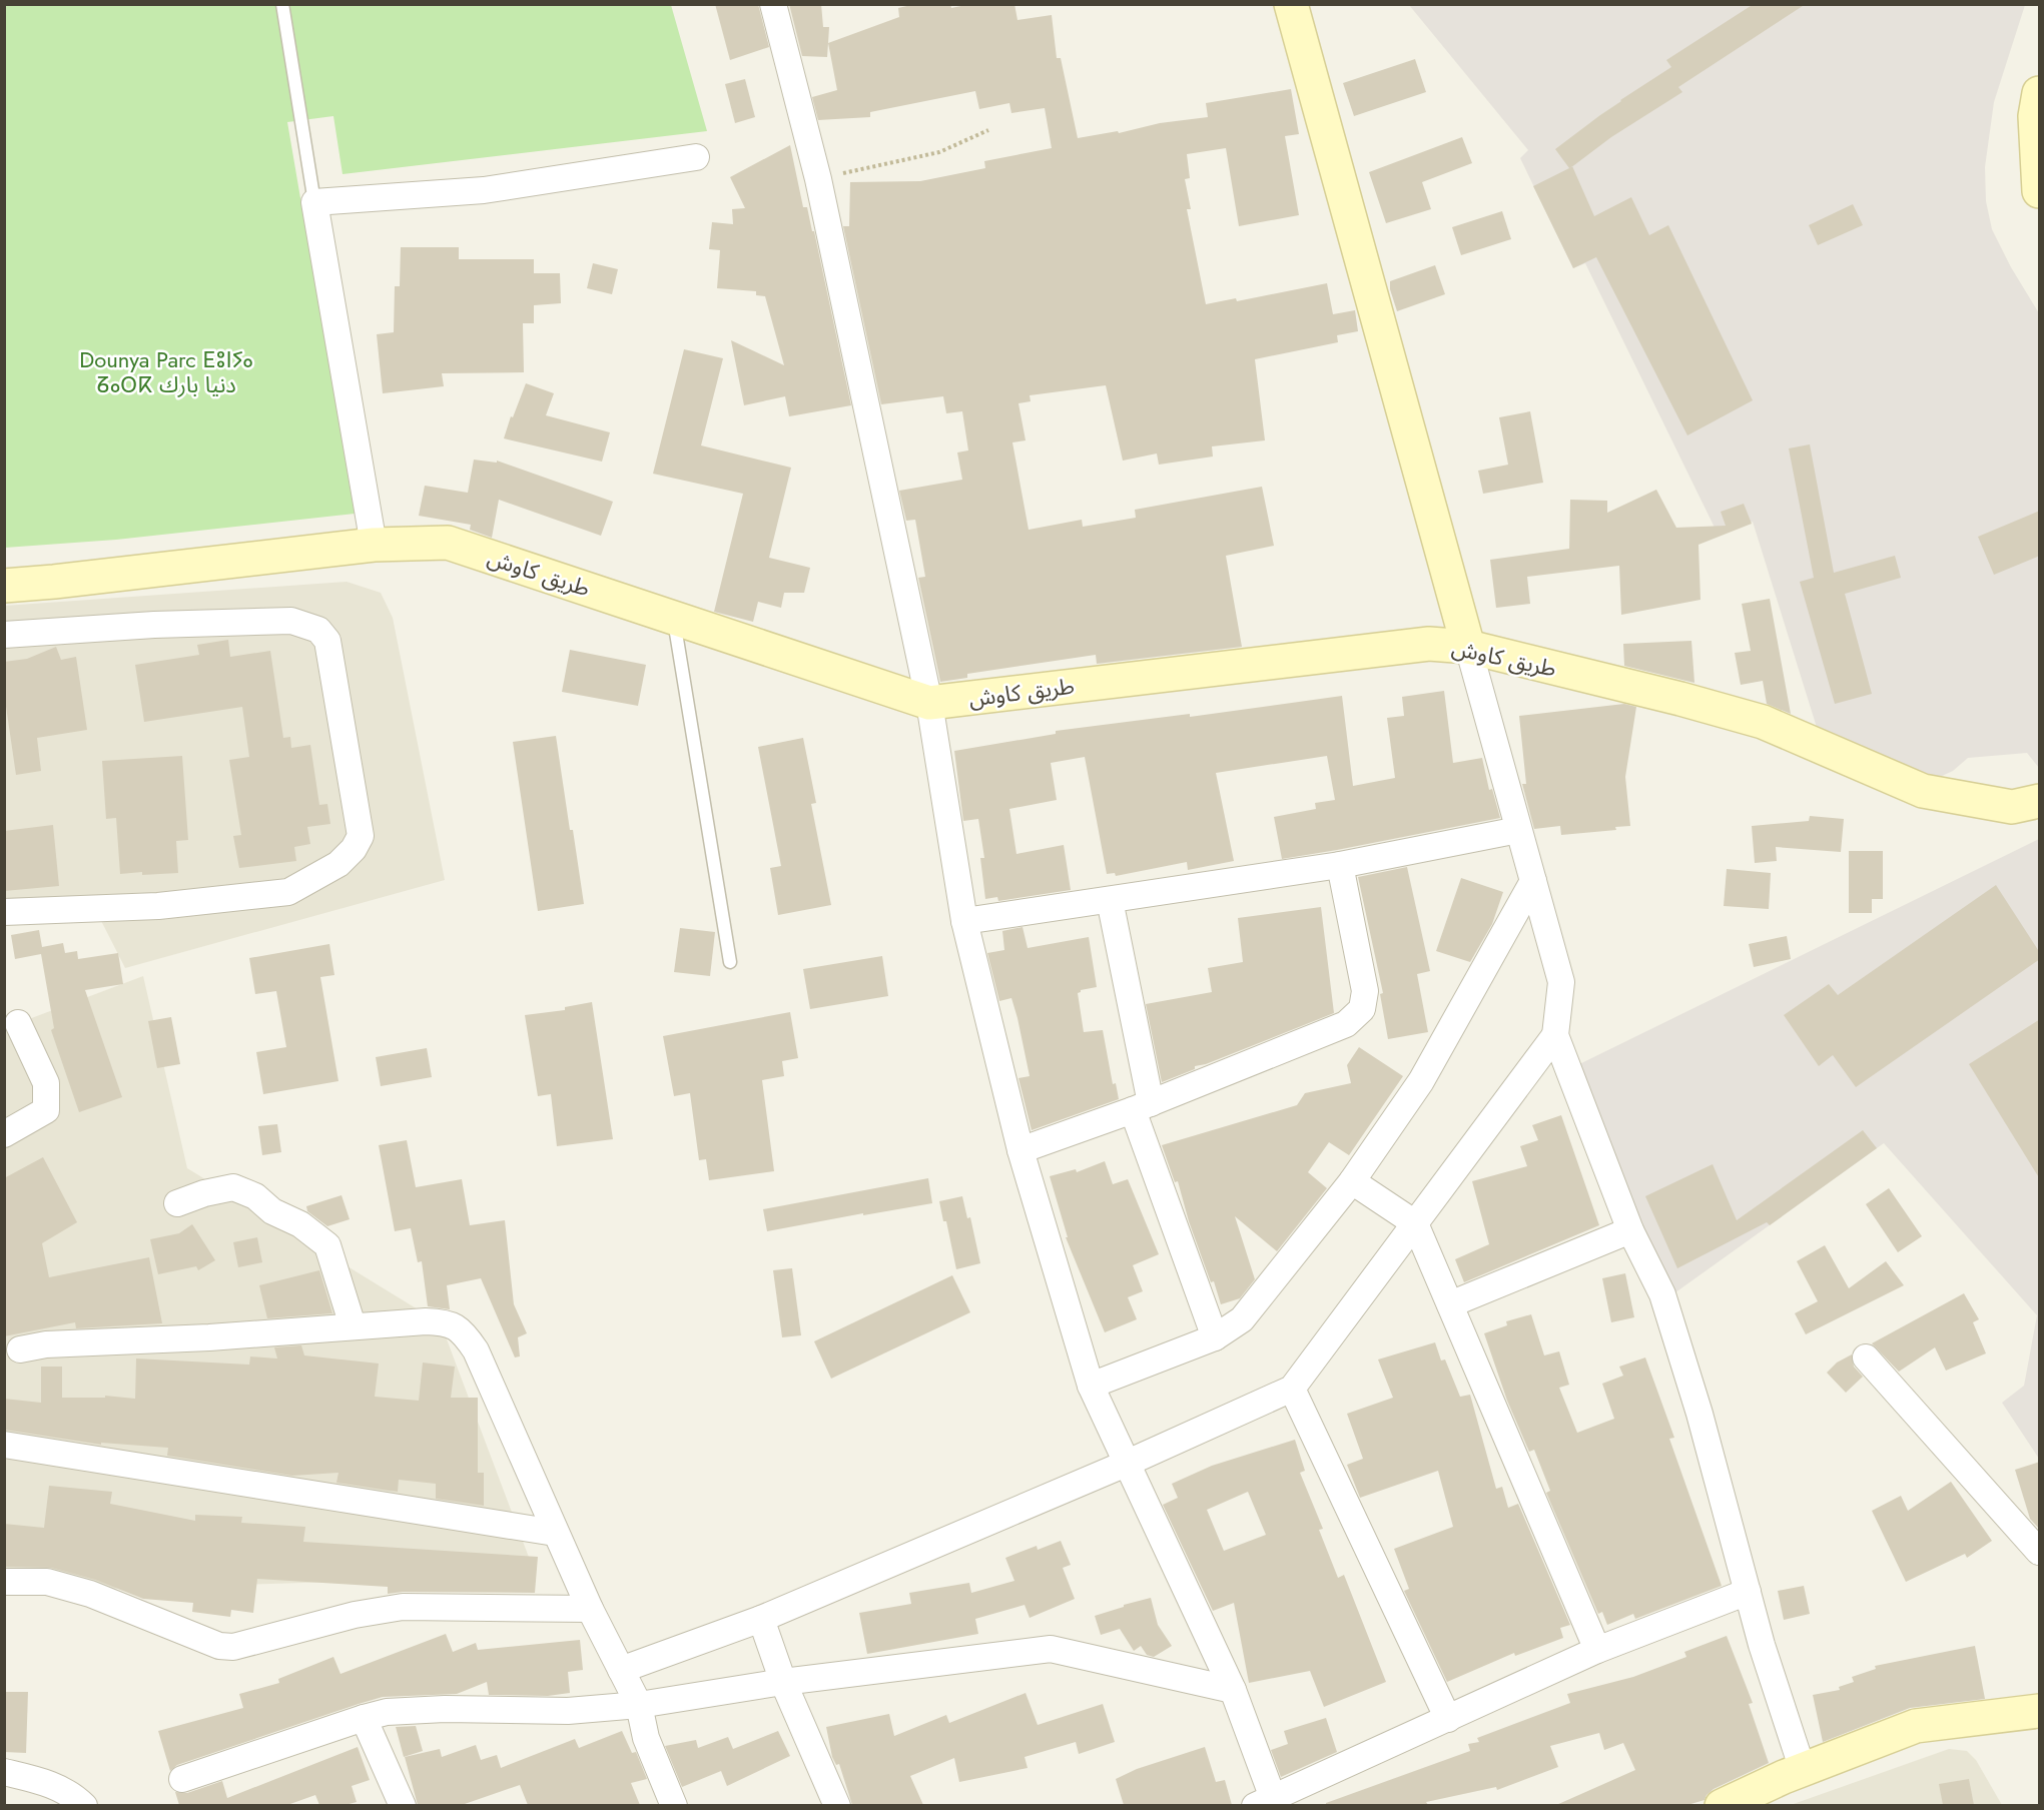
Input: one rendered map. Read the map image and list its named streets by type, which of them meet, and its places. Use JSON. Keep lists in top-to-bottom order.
{
  "streets": {
    "street": ["طريق كاوش"]
  },
  "parks": ["Dounya Parc ⴹⵓⵏⵢⴰ ⵒⴰⵔⴽ دنيا بارك"]
}
